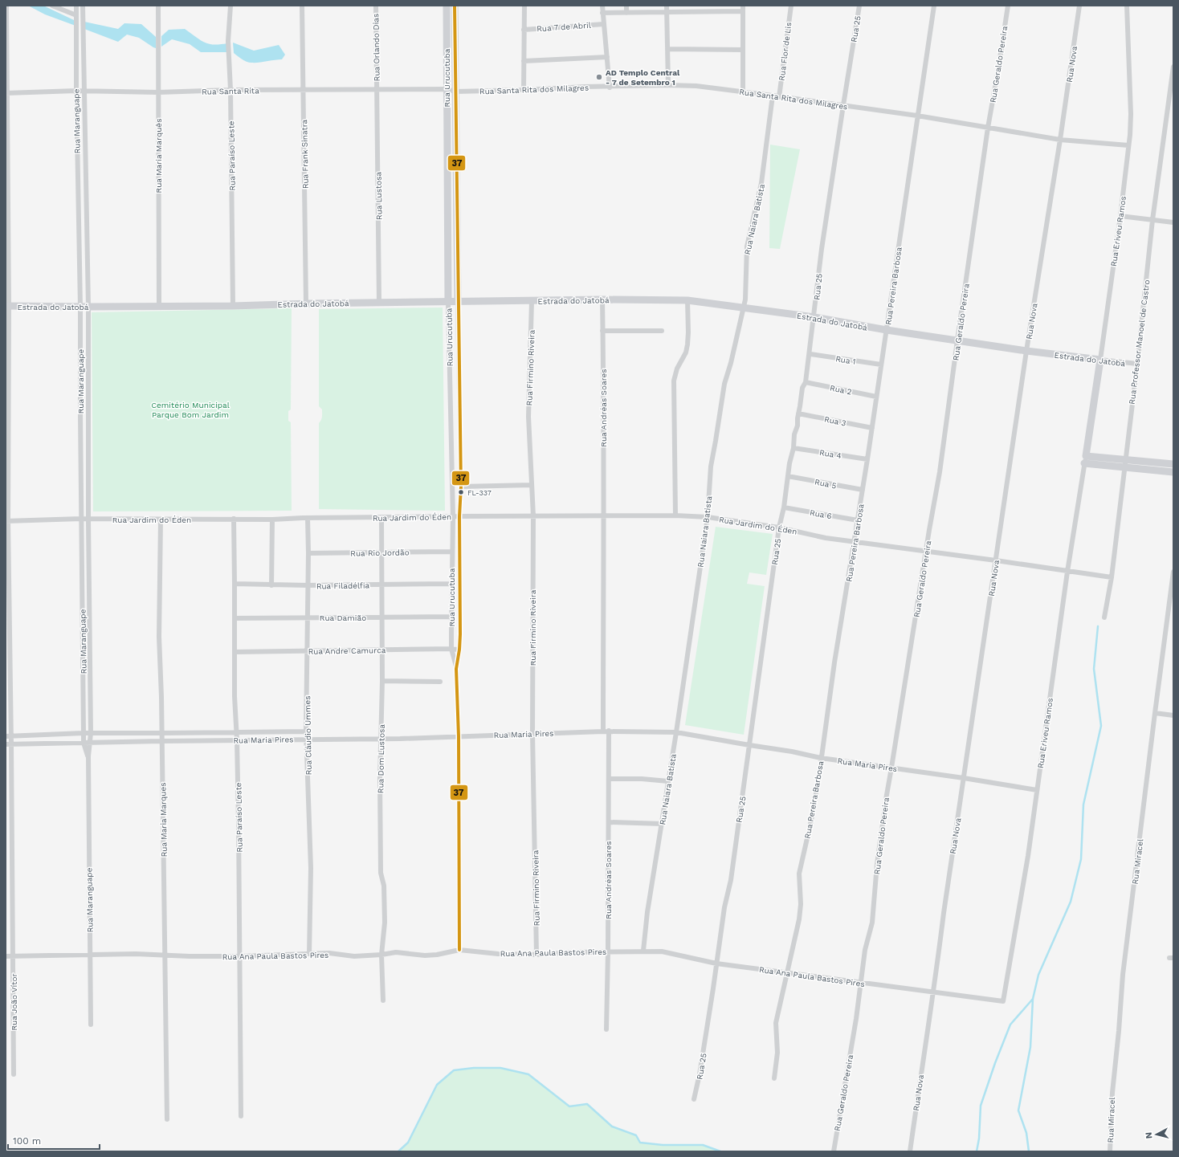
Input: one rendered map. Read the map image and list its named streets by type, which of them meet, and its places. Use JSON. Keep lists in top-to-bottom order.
{
  "streets": {
    "street": [
      "Rua 7 de Abril",
      "Rua 25",
      "Rua Orlando Dias",
      "Rua Flor de Lis",
      "Rua Geraldo Pereira",
      "Rua Nova",
      "Rua Urucutuba",
      "Rua Santa Rita dos Milagres",
      "Rua Santa Rita",
      "Rua Maranguape",
      "Rua Frank Sinatra",
      "Rua Maria Marquês",
      "Rua Paraíso Leste",
      "Rua Lustosa",
      "Rua Naiara Batista",
      "Rua Eriveu Ramos",
      "Rua Pereira Barbosa",
      "Estrada do Jatobá",
      "Rua Professor Manoel de Castro",
      "Rua 1",
      "Rua Firmino Riveira",
      "Rua 2",
      "Rua Andréas Soares",
      "Rua 3",
      "Rua 4",
      "Rua 5",
      "Rua 6",
      "Rua Jardim do Éden",
      "Rua Rio Jordão",
      "Rua Filadélfia",
      "Rua Damião",
      "Rua Andre Camurca",
      "Rua Maria Pires",
      "Rua Cláudio Ummes",
      "Rua Dom Lustosa",
      "Rua Maria Marques",
      "Rua Miracel",
      "Rua Ana Paula Bastos Pires",
      "Rua João Vítor"
    ]
  },
  "crossings": [
    ["Rua 25", "Rua Santa Rita dos Milagres"],
    ["Rua 25", "Estrada do Jatobá"],
    ["Rua 25", "Rua 1"],
    ["Rua 25", "Rua 2"],
    ["Rua 25", "Rua 3"],
    ["Rua 25", "Rua 4"],
    ["Rua 25", "Rua 5"],
    ["Rua 25", "Rua 6"],
    ["Rua 25", "Rua Jardim do Éden"],
    ["Rua 25", "Rua Maria Pires"],
    ["Rua 25", "Rua Ana Paula Bastos Pires"],
    ["Rua Orlando Dias", "Rua Santa Rita"],
    ["Rua Orlando Dias", "Rua Lustosa"],
    ["Rua Flor de Lis", "Rua Santa Rita dos Milagres"],
    ["Rua Geraldo Pereira", "Rua Santa Rita dos Milagres"],
    ["Rua Geraldo Pereira", "Estrada do Jatobá"],
    ["Rua Geraldo Pereira", "Rua Jardim do Éden"],
    ["Rua Geraldo Pereira", "Rua Maria Pires"],
    ["Rua Geraldo Pereira", "Rua Ana Paula Bastos Pires"],
    ["Rua Nova", "Rua Santa Rita dos Milagres"],
    ["Rua Nova", "Estrada do Jatobá"],
    ["Rua Nova", "Rua Jardim do Éden"],
    ["Rua Nova", "Rua Maria Pires"],
    ["Rua Nova", "Rua Ana Paula Bastos Pires"],
    ["Rua Urucutuba", "Rua Santa Rita dos Milagres"],
    ["Rua Urucutuba", "Rua Santa Rita"],
    ["Rua Urucutuba", "Estrada do Jatobá"],
    ["Rua Urucutuba", "Rua Jardim do Éden"],
    ["Rua Urucutuba", "Rua Rio Jordão"],
    ["Rua Urucutuba", "Rua Filadélfia"],
    ["Rua Urucutuba", "Rua Damião"],
    ["Rua Urucutuba", "Rua Andre Camurca"],
    ["Rua Urucutuba", "Rua Maria Pires"],
    ["Rua Urucutuba", "Rua Ana Paula Bastos Pires"],
    ["Rua Santa Rita dos Milagres", "Rua Santa Rita"],
    ["Rua Santa Rita dos Milagres", "Rua Naiara Batista"],
    ["Rua Santa Rita dos Milagres", "Rua Eriveu Ramos"],
    ["Rua Santa Rita dos Milagres", "Rua Pereira Barbosa"],
    ["Rua Santa Rita", "Rua Maranguape"],
    ["Rua Santa Rita", "Rua Frank Sinatra"],
    ["Rua Santa Rita", "Rua Maria Marquês"],
    ["Rua Santa Rita", "Rua Paraíso Leste"],
    ["Rua Santa Rita", "Rua Lustosa"],
    ["Rua Santa Rita", "Rua João Vítor"],
    ["Rua Maranguape", "Estrada do Jatobá"],
    ["Rua Maranguape", "Rua Jardim do Éden"],
    ["Rua Maranguape", "Rua Maria Pires"],
    ["Rua Maranguape", "Rua Ana Paula Bastos Pires"],
    ["Rua Frank Sinatra", "Estrada do Jatobá"],
    ["Rua Maria Marquês", "Estrada do Jatobá"],
    ["Rua Paraíso Leste", "Estrada do Jatobá"],
    ["Rua Paraíso Leste", "Rua Jardim do Éden"],
    ["Rua Paraíso Leste", "Rua Filadélfia"],
    ["Rua Paraíso Leste", "Rua Damião"],
    ["Rua Paraíso Leste", "Rua Andre Camurca"],
    ["Rua Paraíso Leste", "Rua Maria Pires"],
    ["Rua Paraíso Leste", "Rua Ana Paula Bastos Pires"],
    ["Rua Lustosa", "Estrada do Jatobá"],
    ["Rua Naiara Batista", "Estrada do Jatobá"],
    ["Rua Naiara Batista", "Rua Jardim do Éden"],
    ["Rua Naiara Batista", "Rua Maria Pires"],
    ["Rua Naiara Batista", "Rua Ana Paula Bastos Pires"],
    ["Rua Eriveu Ramos", "Estrada do Jatobá"],
    ["Rua Eriveu Ramos", "Rua Jardim do Éden"],
    ["Rua Eriveu Ramos", "Rua Maria Pires"],
    ["Rua Eriveu Ramos", "Rua Ana Paula Bastos Pires"],
    ["Rua Pereira Barbosa", "Estrada do Jatobá"],
    ["Rua Pereira Barbosa", "Rua 1"],
    ["Rua Pereira Barbosa", "Rua 2"],
    ["Rua Pereira Barbosa", "Rua 3"],
    ["Rua Pereira Barbosa", "Rua 4"],
    ["Rua Pereira Barbosa", "Rua 5"],
    ["Rua Pereira Barbosa", "Rua 6"],
    ["Rua Pereira Barbosa", "Rua Jardim do Éden"],
    ["Rua Pereira Barbosa", "Rua Maria Pires"],
    ["Rua Pereira Barbosa", "Rua Ana Paula Bastos Pires"],
    ["Estrada do Jatobá", "Rua Professor Manoel de Castro"],
    ["Estrada do Jatobá", "Rua Firmino Riveira"],
    ["Estrada do Jatobá", "Rua Andréas Soares"],
    ["Estrada do Jatobá", "Rua João Vítor"],
    ["Rua Professor Manoel de Castro", "Rua Jardim do Éden"],
    ["Rua Firmino Riveira", "Rua Jardim do Éden"],
    ["Rua Firmino Riveira", "Rua Maria Pires"],
    ["Rua Firmino Riveira", "Rua Ana Paula Bastos Pires"],
    ["Rua Andréas Soares", "Rua Jardim do Éden"],
    ["Rua Andréas Soares", "Rua Maria Pires"],
    ["Rua Andréas Soares", "Rua Ana Paula Bastos Pires"],
    ["Rua Jardim do Éden", "Rua Cláudio Ummes"],
    ["Rua Jardim do Éden", "Rua Dom Lustosa"],
    ["Rua Jardim do Éden", "Rua Maria Marques"],
    ["Rua Jardim do Éden", "Rua João Vítor"],
    ["Rua Rio Jordão", "Rua Cláudio Ummes"],
    ["Rua Rio Jordão", "Rua Dom Lustosa"],
    ["Rua Filadélfia", "Rua Cláudio Ummes"],
    ["Rua Filadélfia", "Rua Dom Lustosa"],
    ["Rua Damião", "Rua Cláudio Ummes"],
    ["Rua Damião", "Rua Dom Lustosa"],
    ["Rua Andre Camurca", "Rua Cláudio Ummes"],
    ["Rua Andre Camurca", "Rua Dom Lustosa"],
    ["Rua Maria Pires", "Rua Cláudio Ummes"],
    ["Rua Maria Pires", "Rua Dom Lustosa"],
    ["Rua Maria Pires", "Rua Maria Marques"],
    ["Rua Maria Pires", "Rua João Vítor"],
    ["Rua Cláudio Ummes", "Rua Ana Paula Bastos Pires"],
    ["Rua Dom Lustosa", "Rua Ana Paula Bastos Pires"],
    ["Rua Maria Marques", "Rua Ana Paula Bastos Pires"],
    ["Rua Ana Paula Bastos Pires", "Rua João Vítor"]
  ],
  "parks": ["Cemitério Municipal Parque Bom Jardim"],
  "places": ["AD Templo Central - 7 de Setembro 1", "FL-337"],
  "lines": ["transit line 37"],
  "scale_bar": "100 m",
  "north": "left"
}
